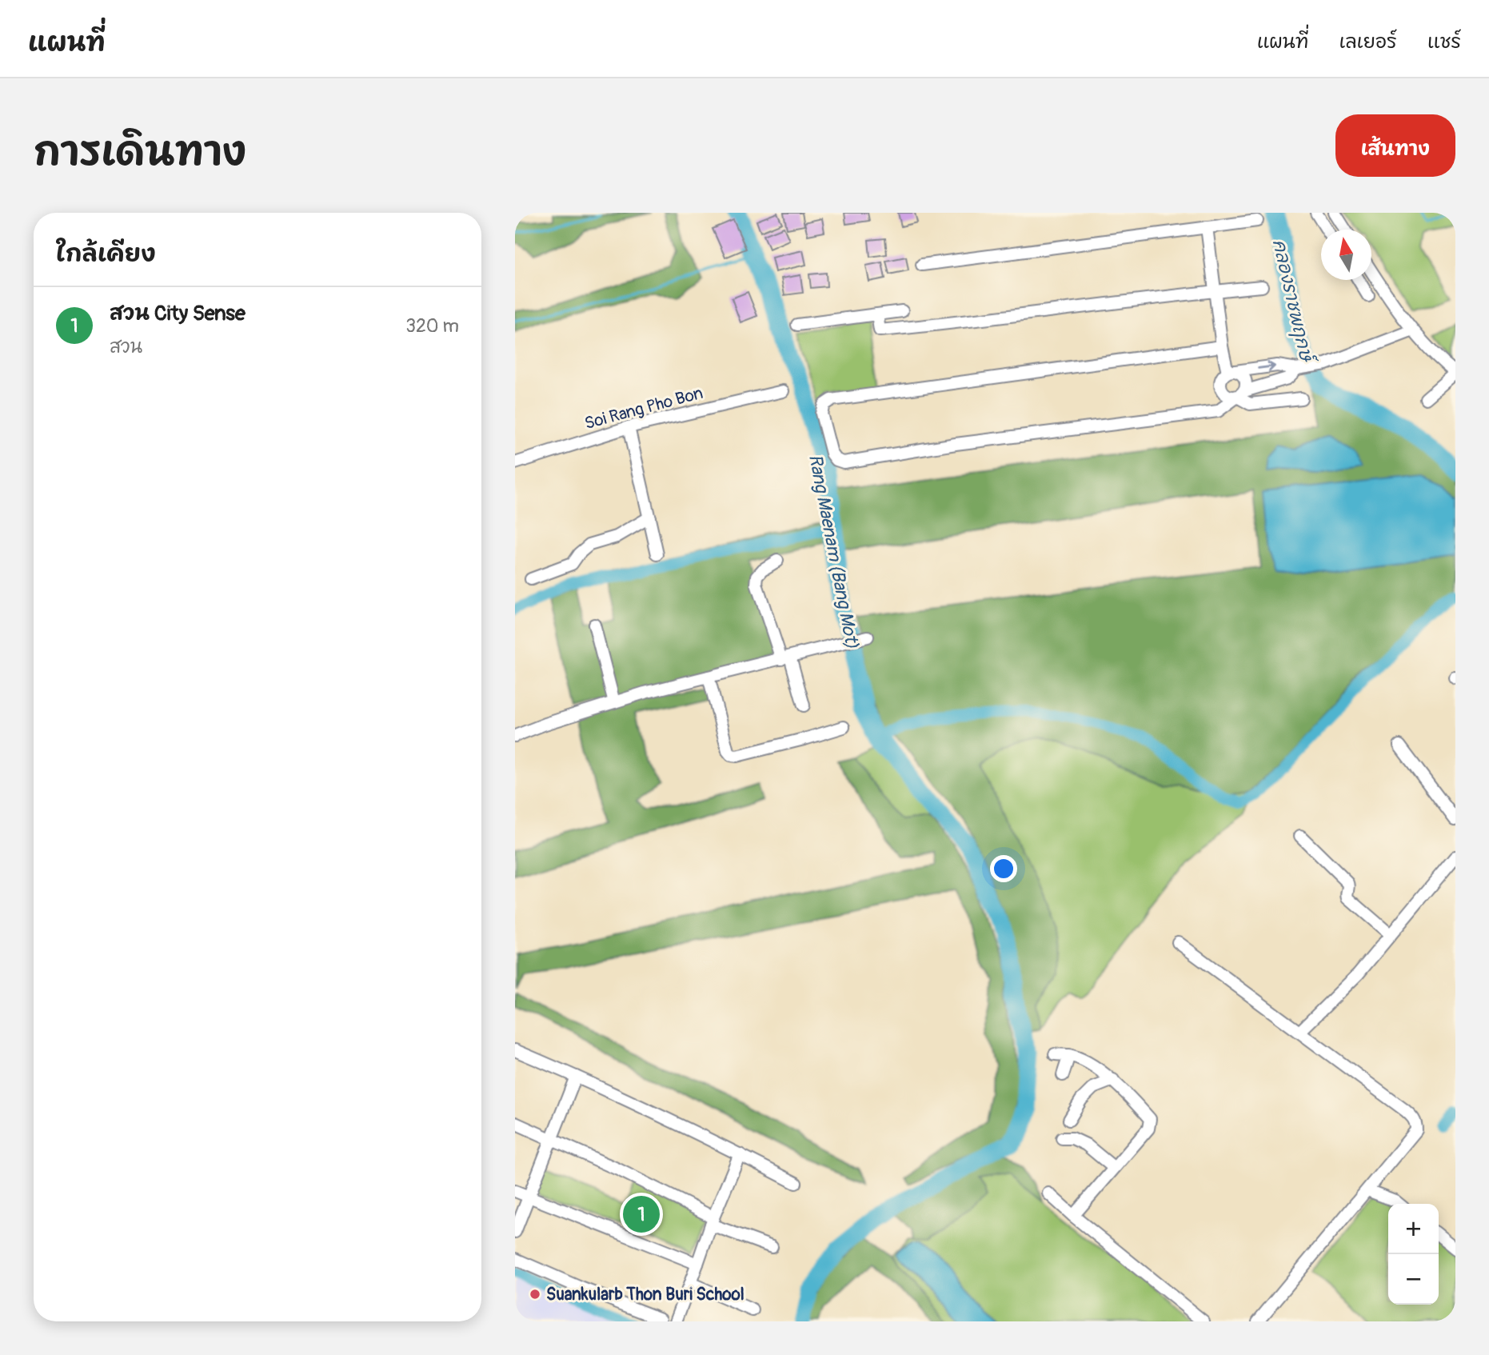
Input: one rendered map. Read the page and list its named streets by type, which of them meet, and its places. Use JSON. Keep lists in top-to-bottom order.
{
  "streets": {
    "street": ["Soi Rang Pho Bon"]
  },
  "water": ["คลองราชพฤกษ์", "Rang Maenam (Bang Mot)"],
  "places": ["Suankularb Thon Buri School"],
  "north": "top",
  "page": {
    "header": "แผนที่",
    "nav": ["แผนที่", "เลเยอร์", "แชร์"],
    "title": "การเดินทาง",
    "buttons": "เส้นทาง",
    "heading": "ใกล้เคียง",
    "list": [
      {
        "mark": "1",
        "name": "สวน City Sense",
        "note": "สวน",
        "value": "320 m"
      }
    ],
    "pins": "1",
    "map_buttons": ["+", "−"]
  }
}
